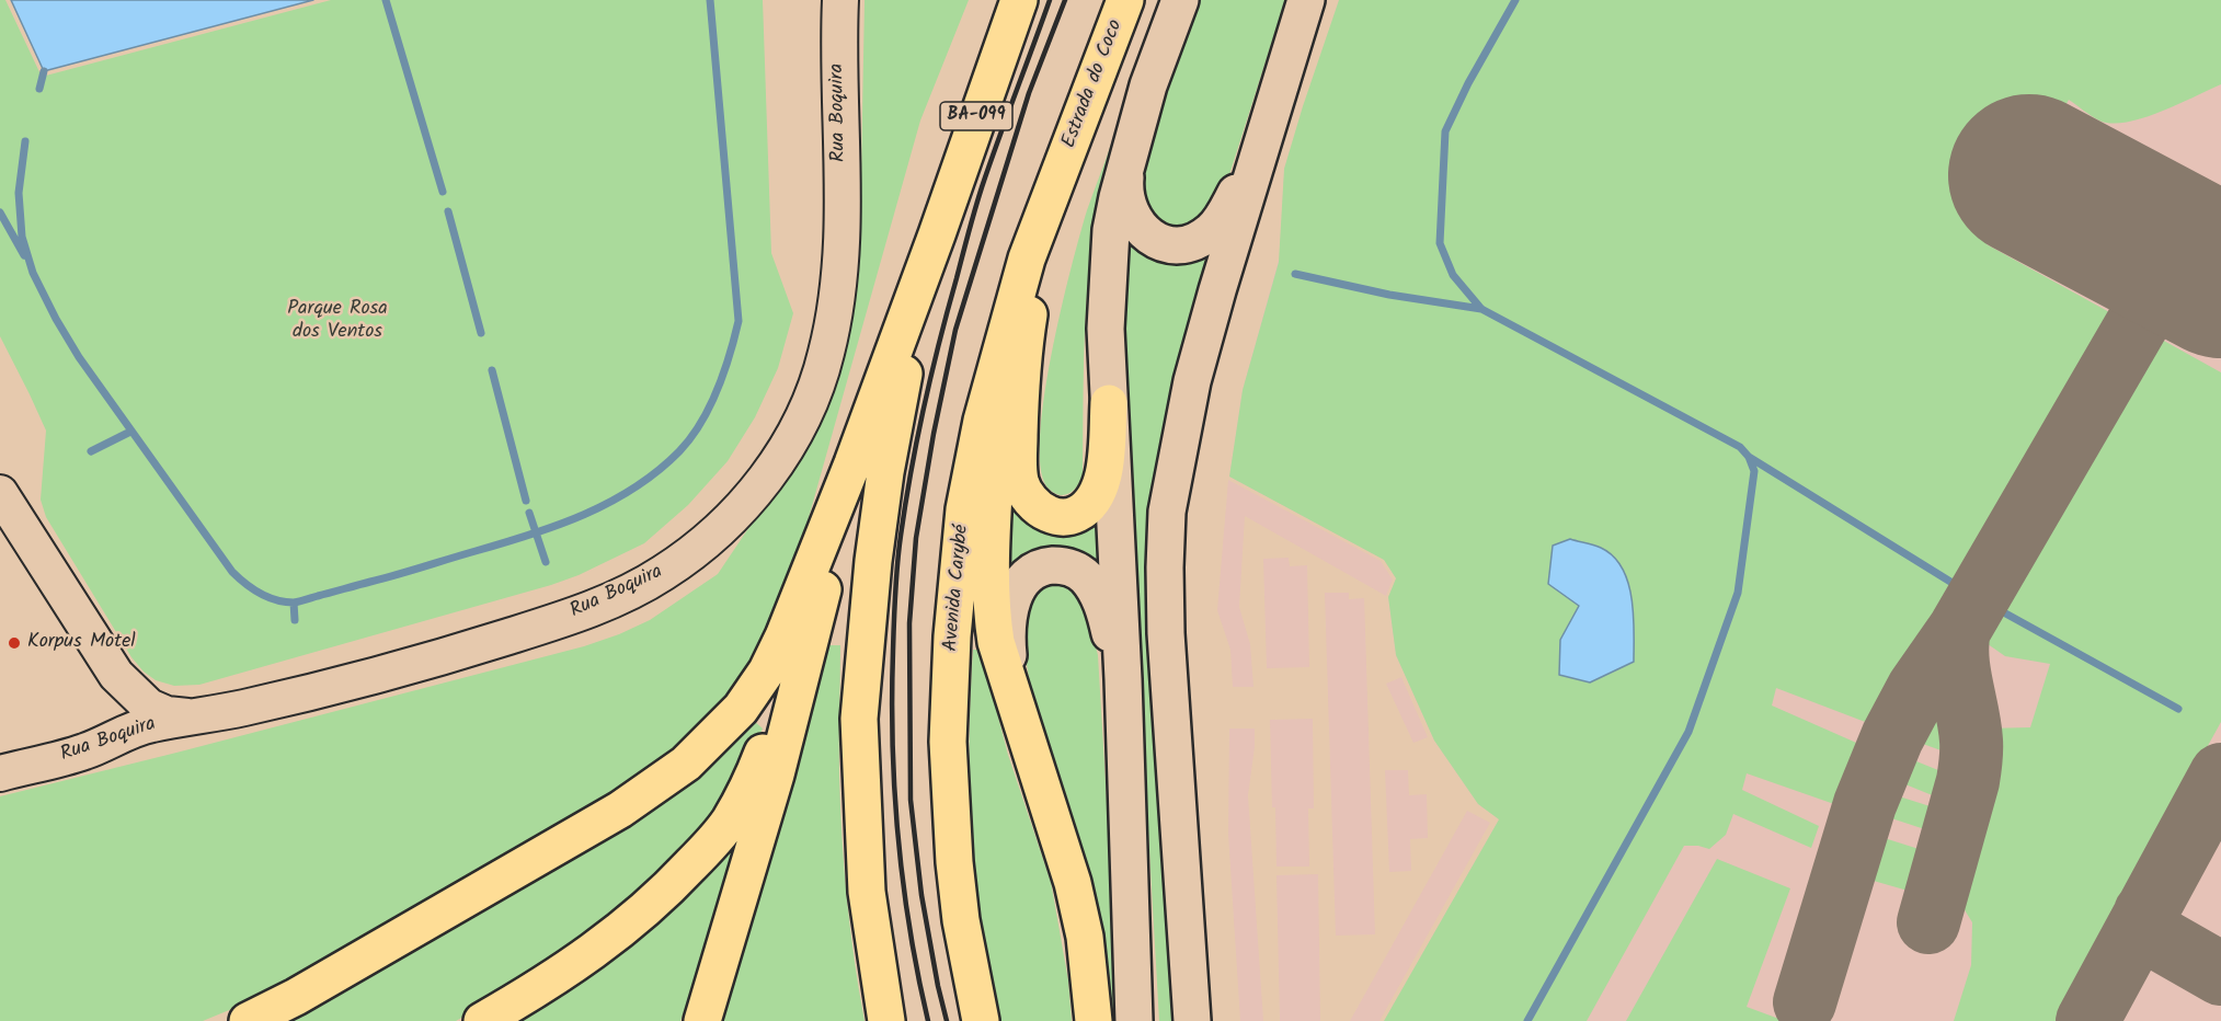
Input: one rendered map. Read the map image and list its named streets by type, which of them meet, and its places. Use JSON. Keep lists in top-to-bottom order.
{
  "streets": {
    "highway": ["Estrada do Coco", "BA-099", "Avenida Carybé"],
    "street": ["Rua Boquira"]
  },
  "crossings": [
    ["Estrada do Coco", "Avenida Carybé"]
  ],
  "parks": ["Parque Rosa dos Ventos"],
  "places": ["Korpus Motel"]
}
